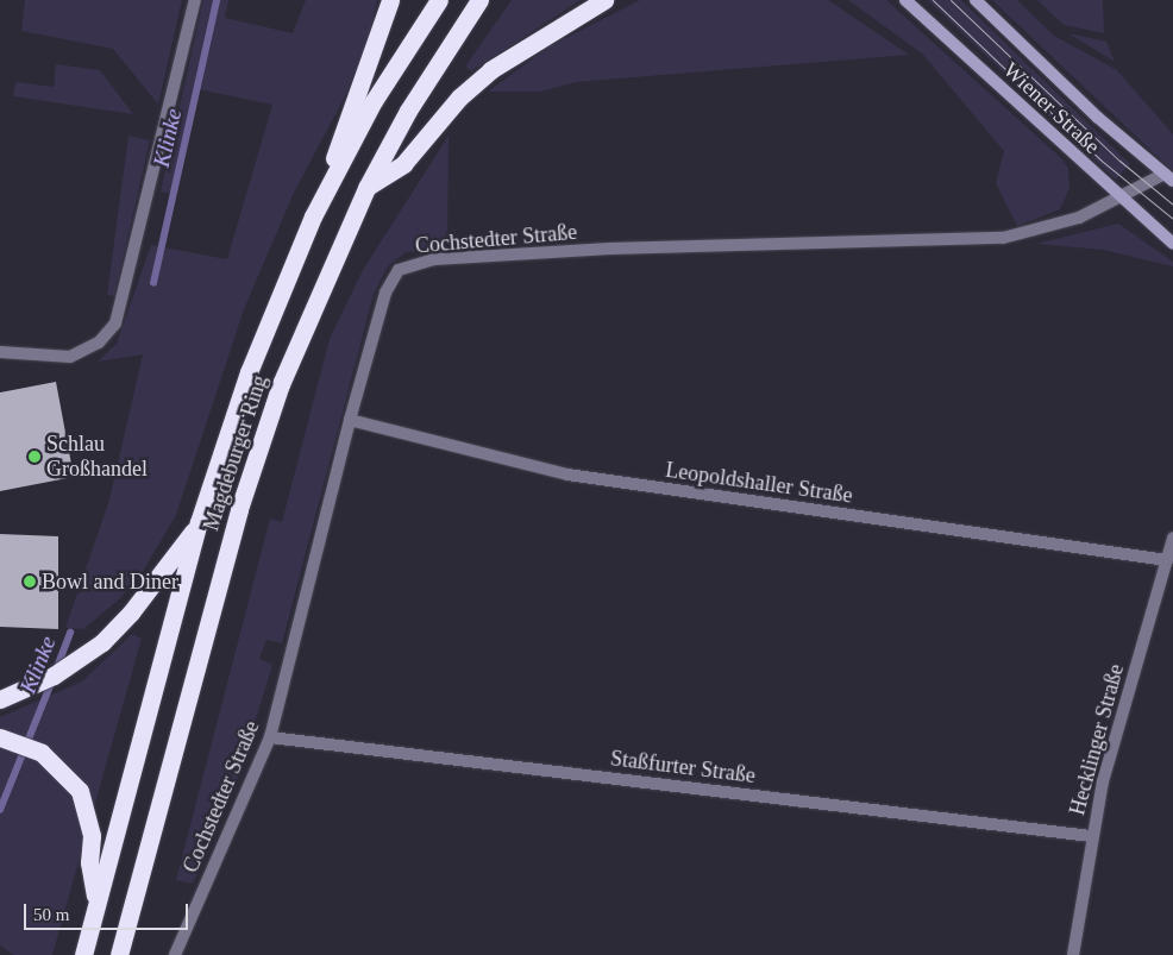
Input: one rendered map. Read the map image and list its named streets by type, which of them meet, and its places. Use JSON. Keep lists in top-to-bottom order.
{
  "streets": {
    "highway": ["Magdeburger Ring"],
    "main road": ["Wiener Straße"],
    "street": [
      "Cochstedter Straße",
      "Leopoldshaller Straße",
      "Hecklinger Straße",
      "Staßfurter Straße"
    ]
  },
  "crossings": [
    ["Wiener Straße", "Cochstedter Straße"],
    ["Cochstedter Straße", "Leopoldshaller Straße"],
    ["Cochstedter Straße", "Staßfurter Straße"],
    ["Leopoldshaller Straße", "Hecklinger Straße"],
    ["Hecklinger Straße", "Staßfurter Straße"]
  ],
  "water": ["Klinke"],
  "places": ["Schlau Großhandel", "Bowl and Diner"],
  "scale_bar": "50 m"
}
